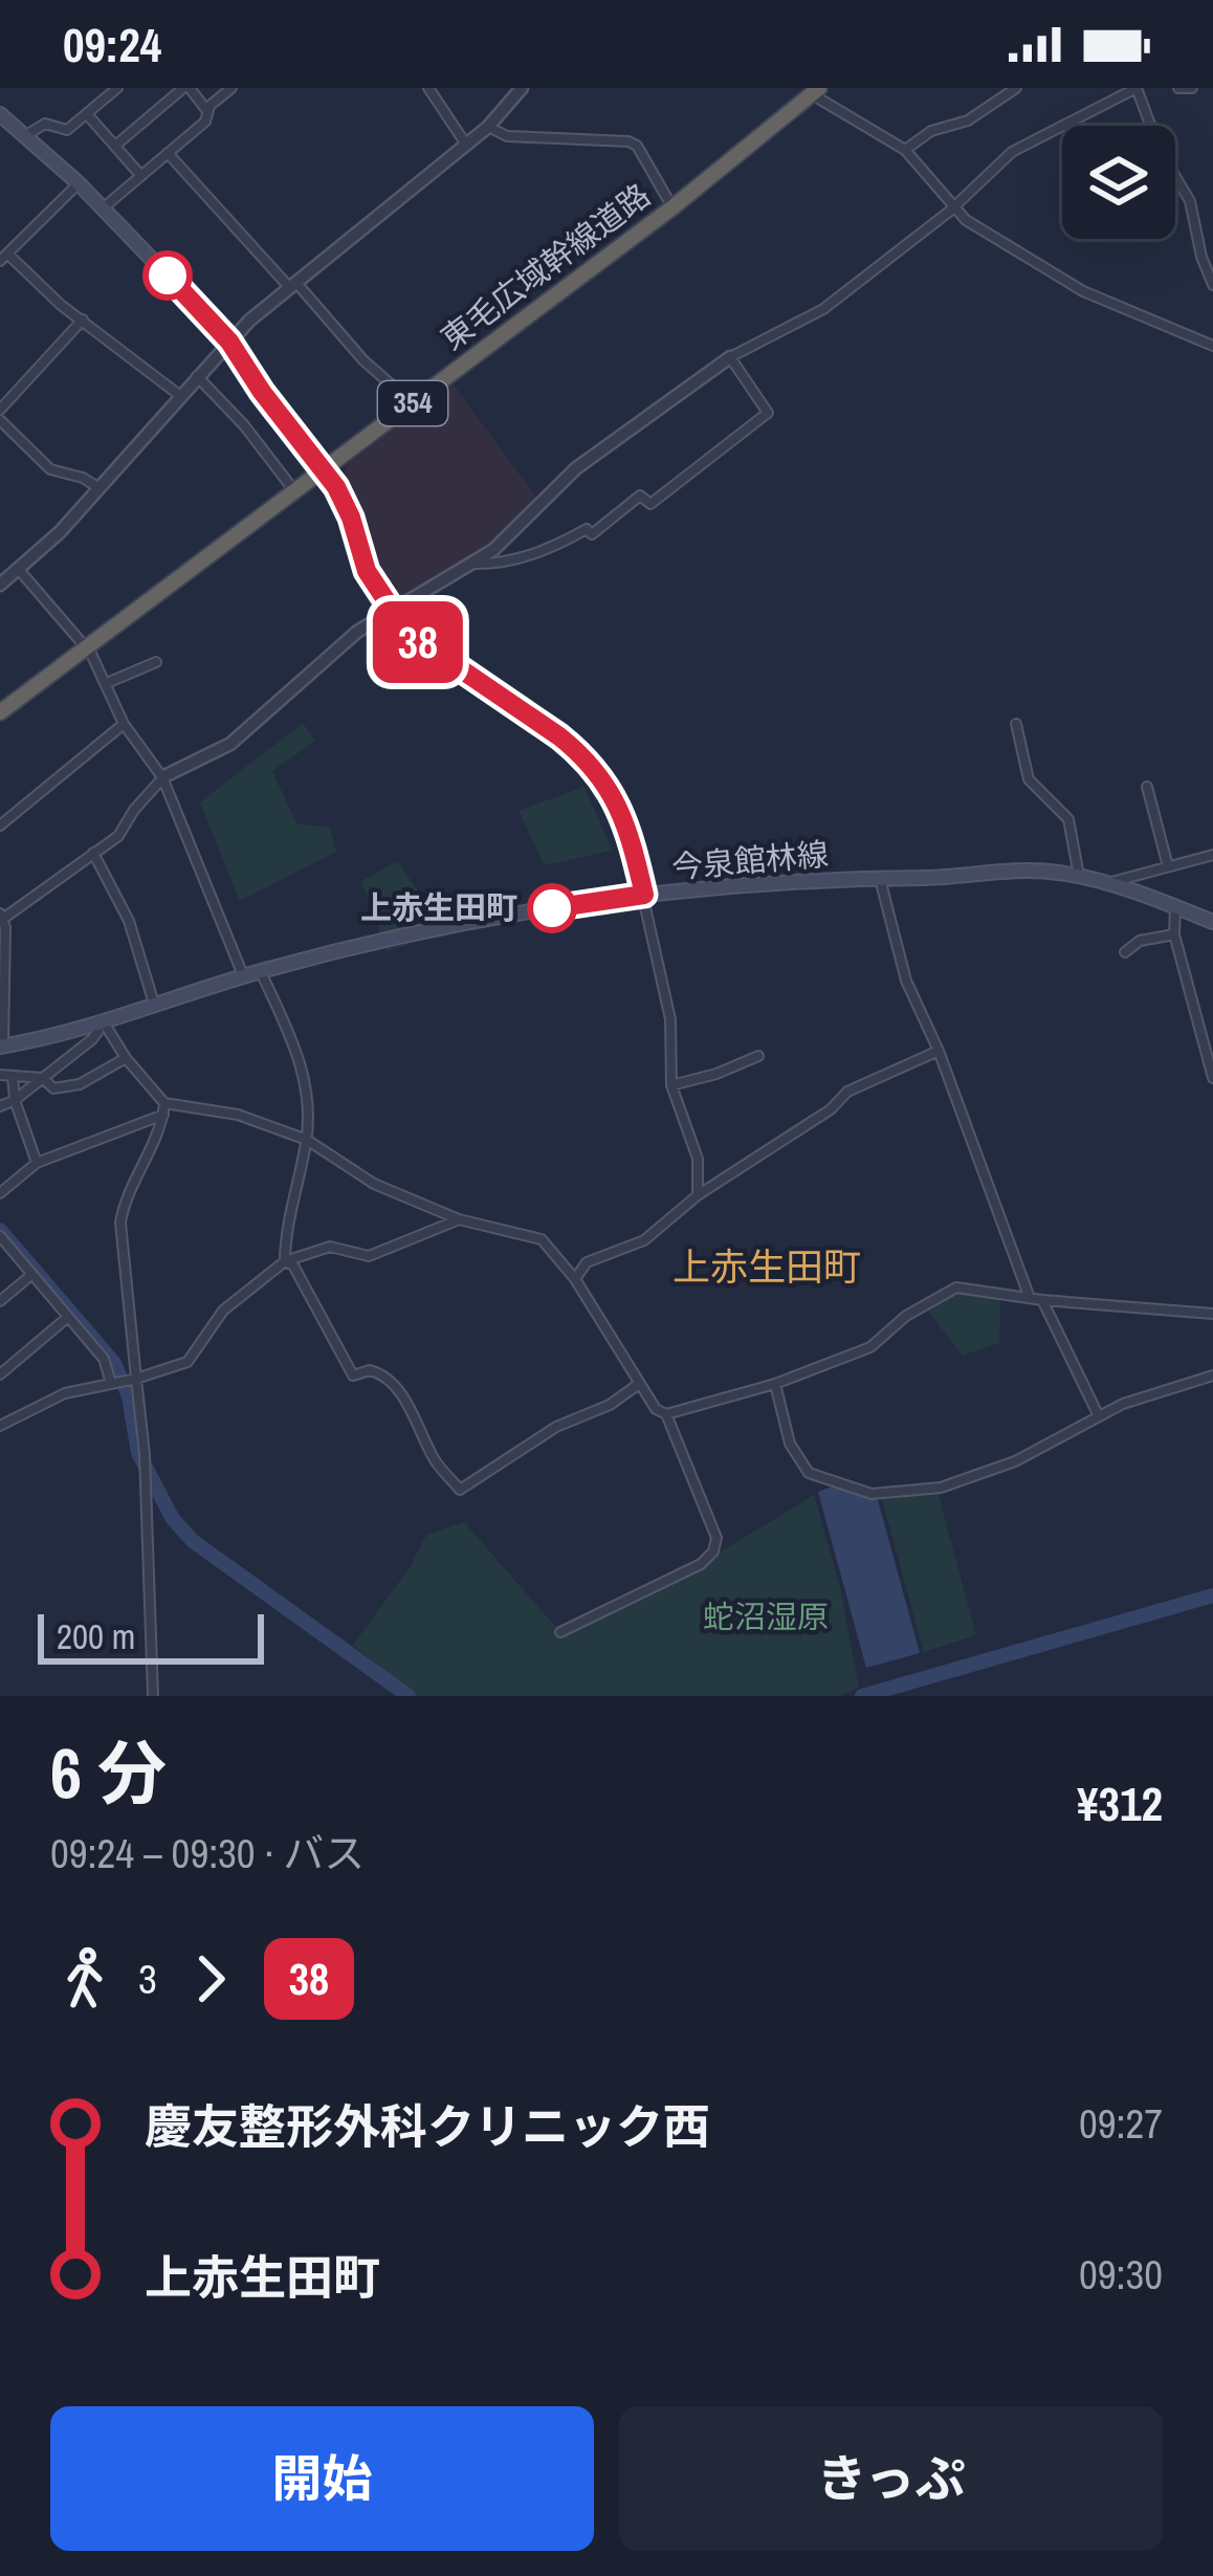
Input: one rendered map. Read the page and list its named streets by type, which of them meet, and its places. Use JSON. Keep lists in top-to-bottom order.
{
  "streets": {
    "highway": ["東毛広域幹線道路", "354"],
    "main road": ["今泉館林線"]
  },
  "districts": ["上赤生田町"],
  "parks": ["蛇沼湿原"],
  "places": ["上赤生田町"],
  "lines": ["bus line 38"],
  "scale_bar": "200 m",
  "page": {
    "status": "09:24",
    "on_map": "38",
    "scale": "200 m",
    "heading": ["6 分", "09:24 – 09:30 · バス", "¥312"],
    "legs": ["3", "38"],
    "list": [
      {
        "name": "慶友整形外科クリニック西",
        "value": "09:27"
      },
      {
        "name": "上赤生田町",
        "value": "09:30"
      }
    ],
    "buttons": ["開始", "きっぷ"]
  }
}
